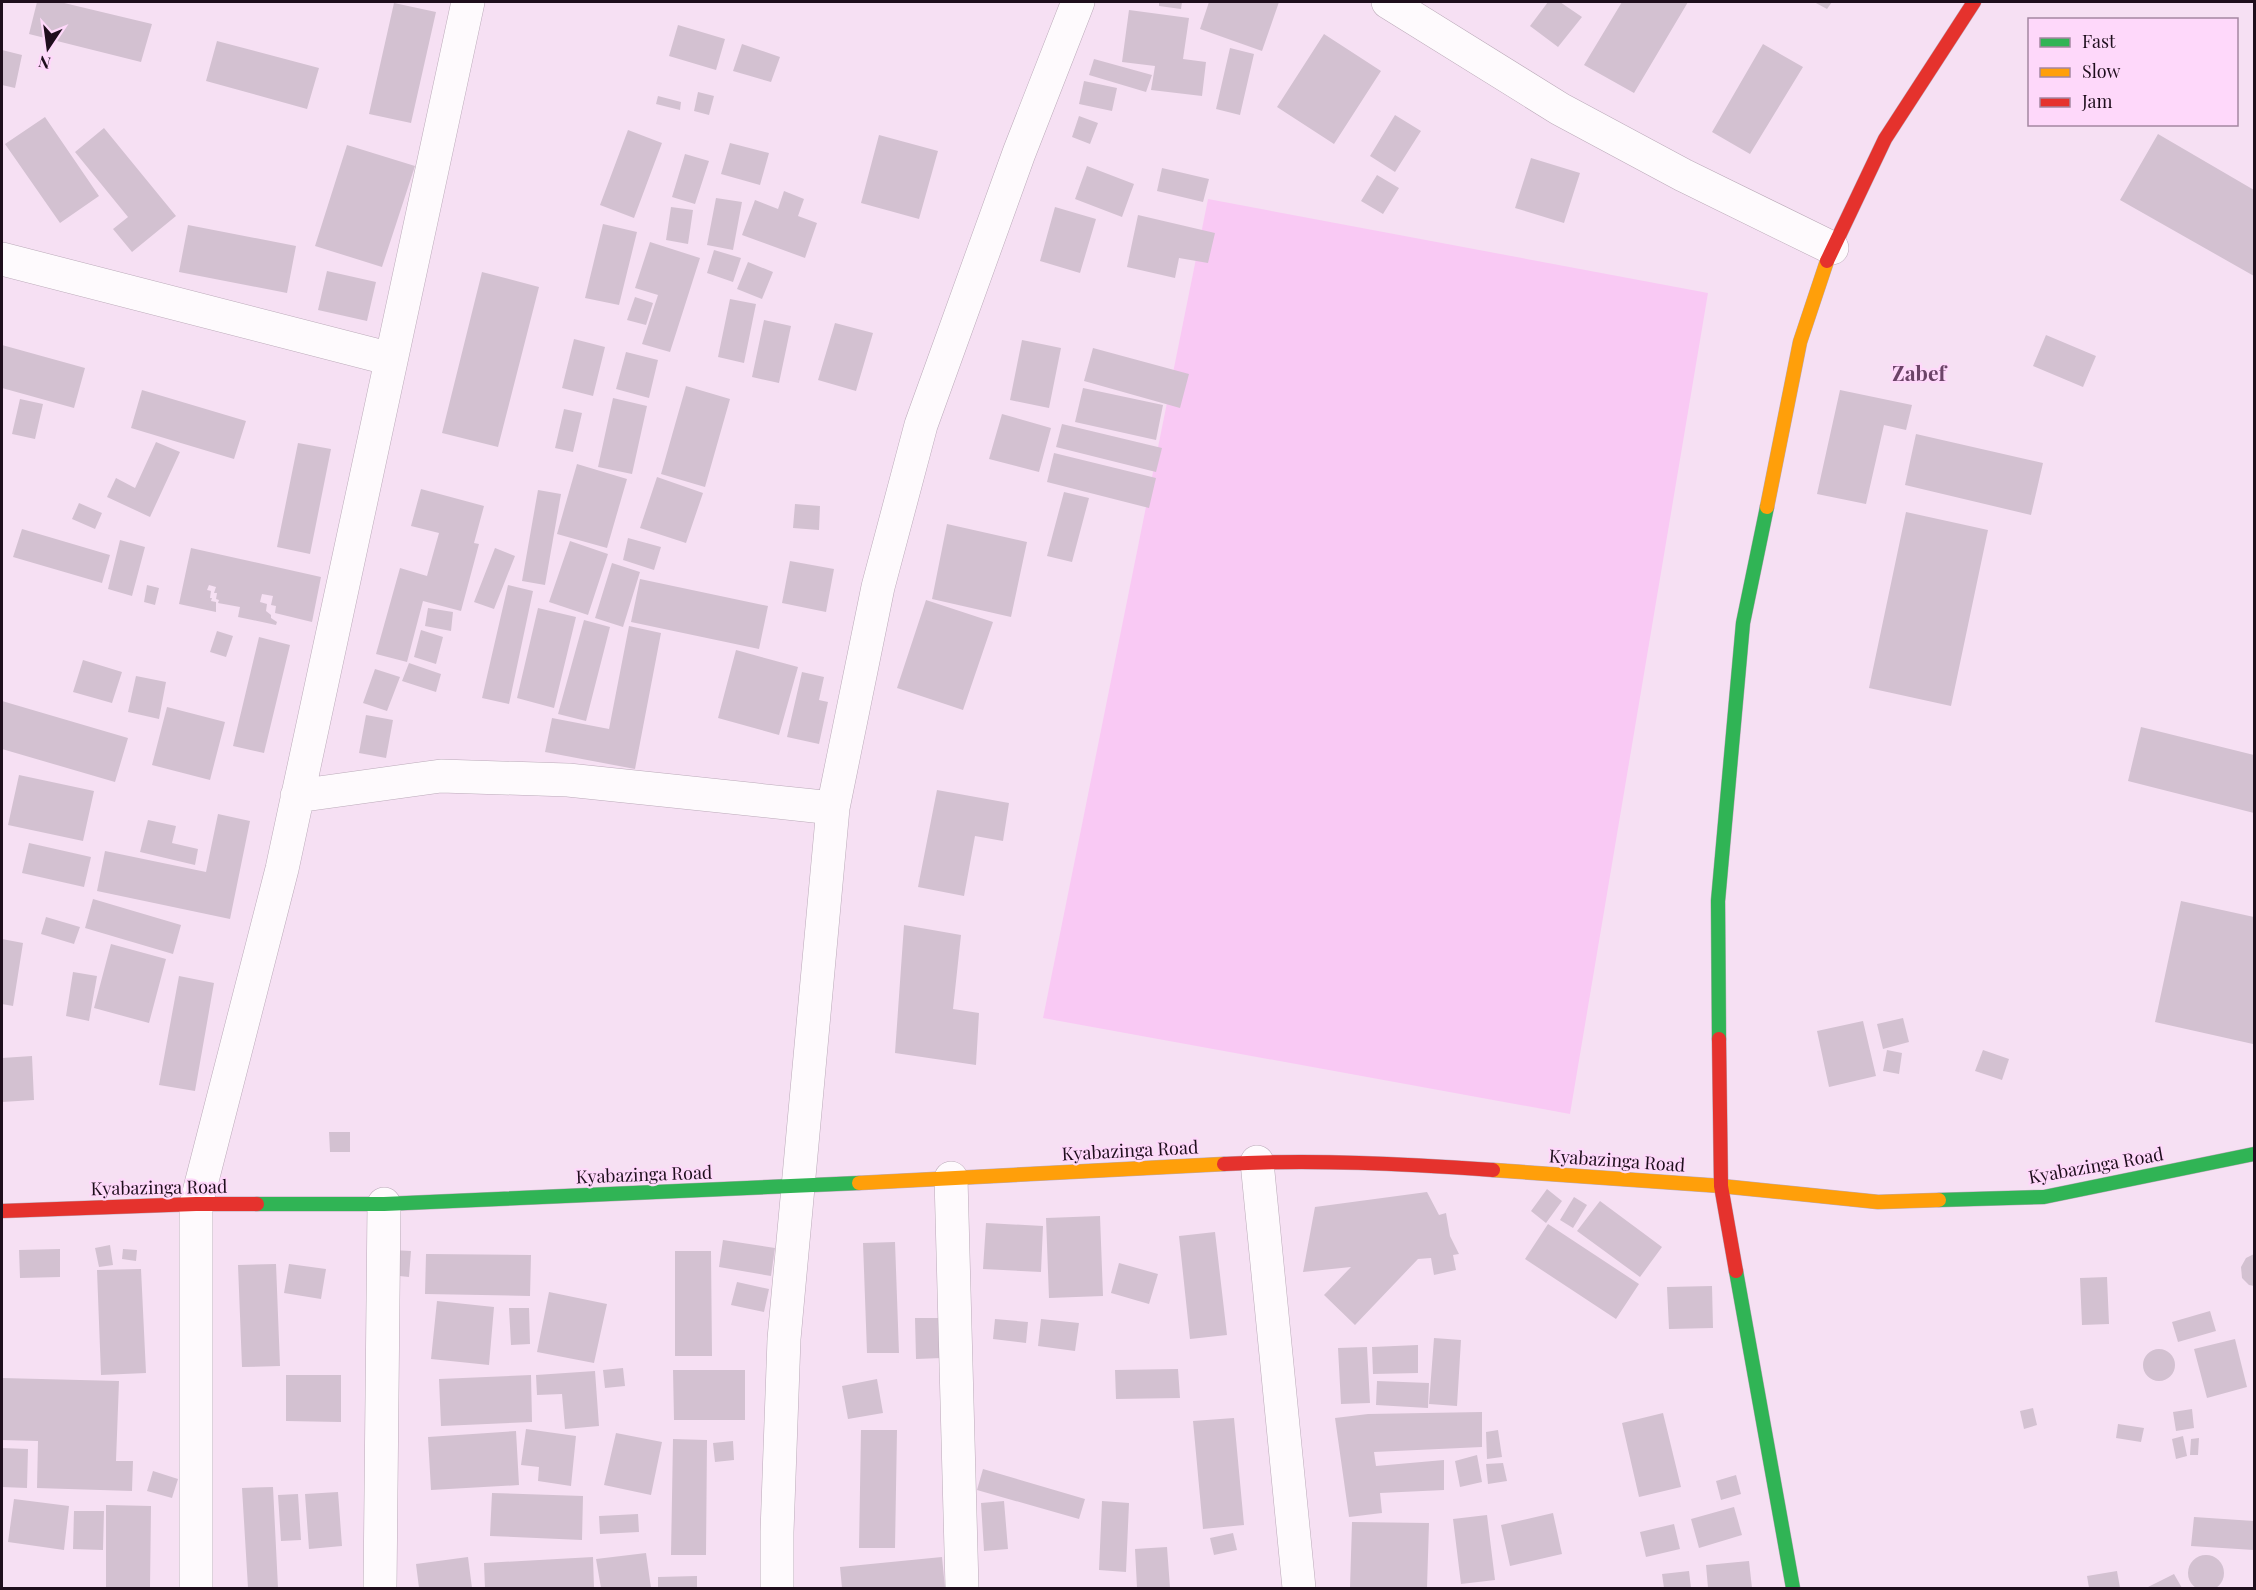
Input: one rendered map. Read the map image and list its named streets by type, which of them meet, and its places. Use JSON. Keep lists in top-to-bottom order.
{
  "streets": {
    "street": ["Kyabazinga Road"]
  },
  "districts": ["Zabef"],
  "legend": ["Fast", "Slow", "Jam"],
  "north": "bottom"
}
